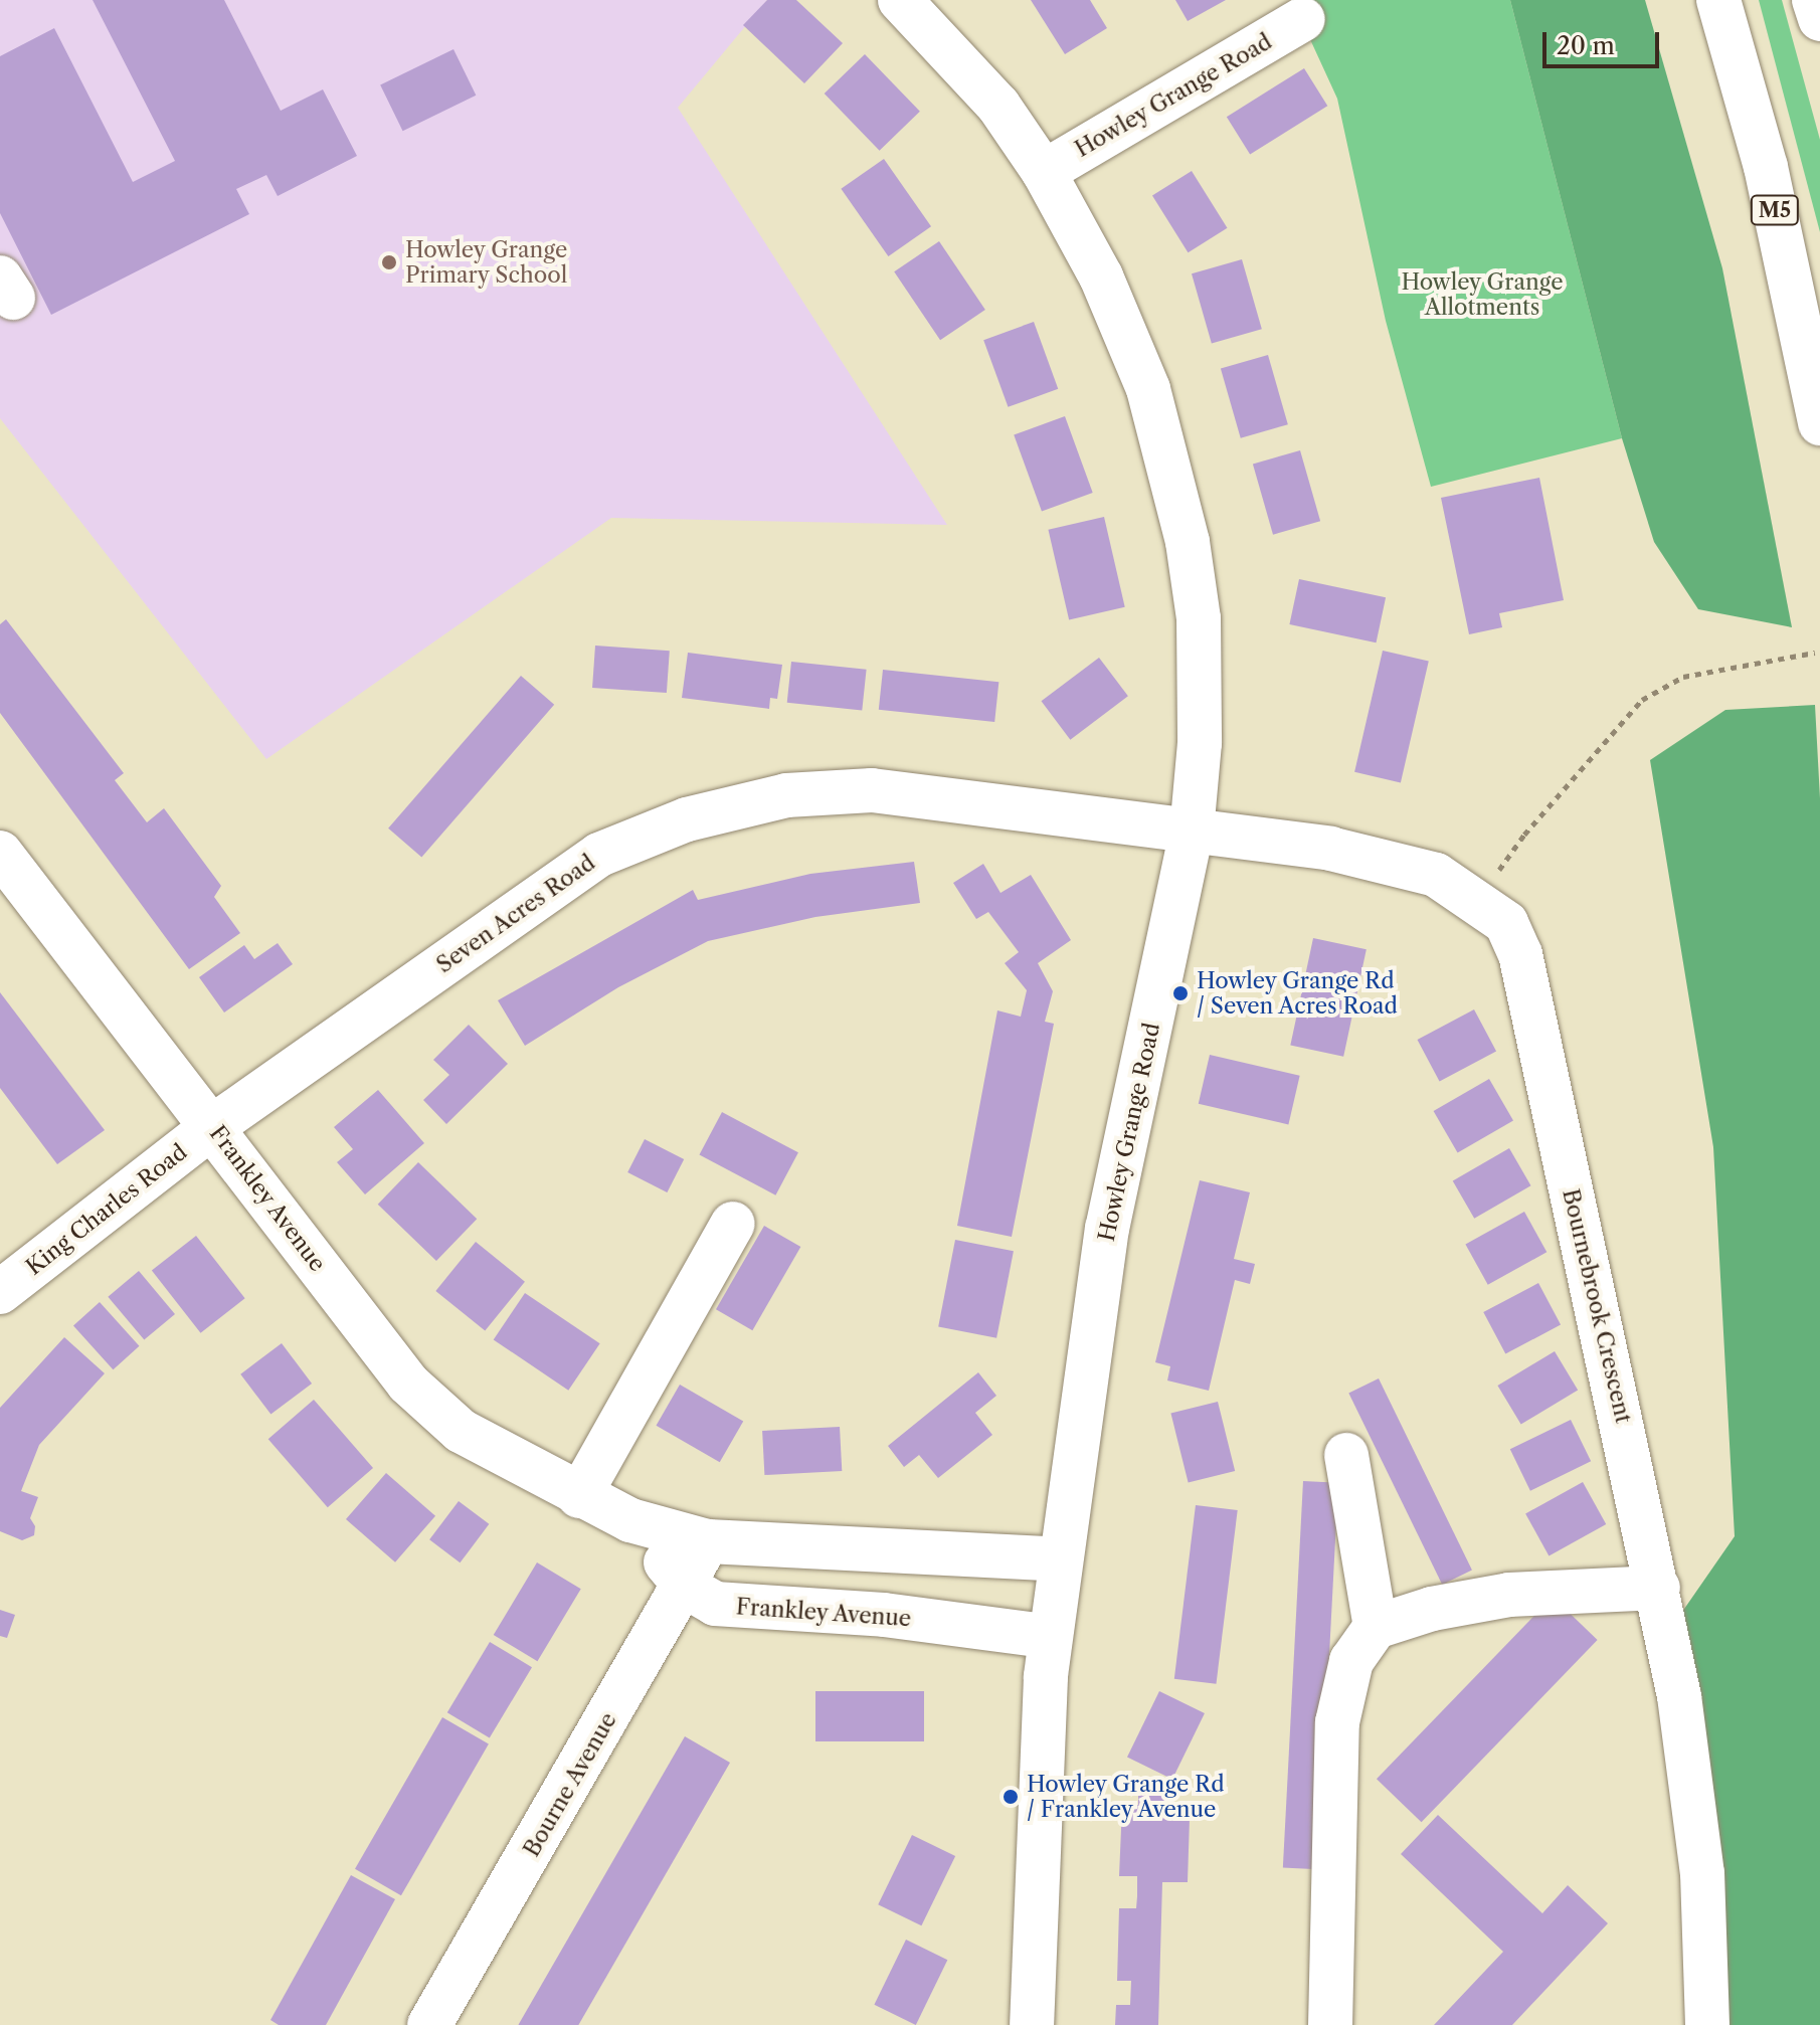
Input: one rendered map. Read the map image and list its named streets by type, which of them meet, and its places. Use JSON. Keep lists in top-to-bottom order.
{
  "streets": {
    "main road": [
      "Howley Grange Road",
      "M5",
      "Seven Acres Road",
      "Frankley Avenue",
      "King Charles Road",
      "Bournebrook Crescent",
      "Bourne Avenue"
    ]
  },
  "crossings": [
    ["Howley Grange Road", "Seven Acres Road"],
    ["Howley Grange Road", "Frankley Avenue"],
    ["Howley Grange Road", "Bournebrook Crescent"],
    ["Seven Acres Road", "Frankley Avenue"],
    ["Seven Acres Road", "King Charles Road"],
    ["Seven Acres Road", "Bournebrook Crescent"],
    ["Frankley Avenue", "King Charles Road"],
    ["Frankley Avenue", "Bourne Avenue"]
  ],
  "parks": ["Howley Grange Allotments"],
  "places": ["Howley Grange Primary School", "Howley Grange Rd / Seven Acres Road", "Howley Grange Rd / Frankley Avenue"],
  "scale_bar": "20 m"
}
